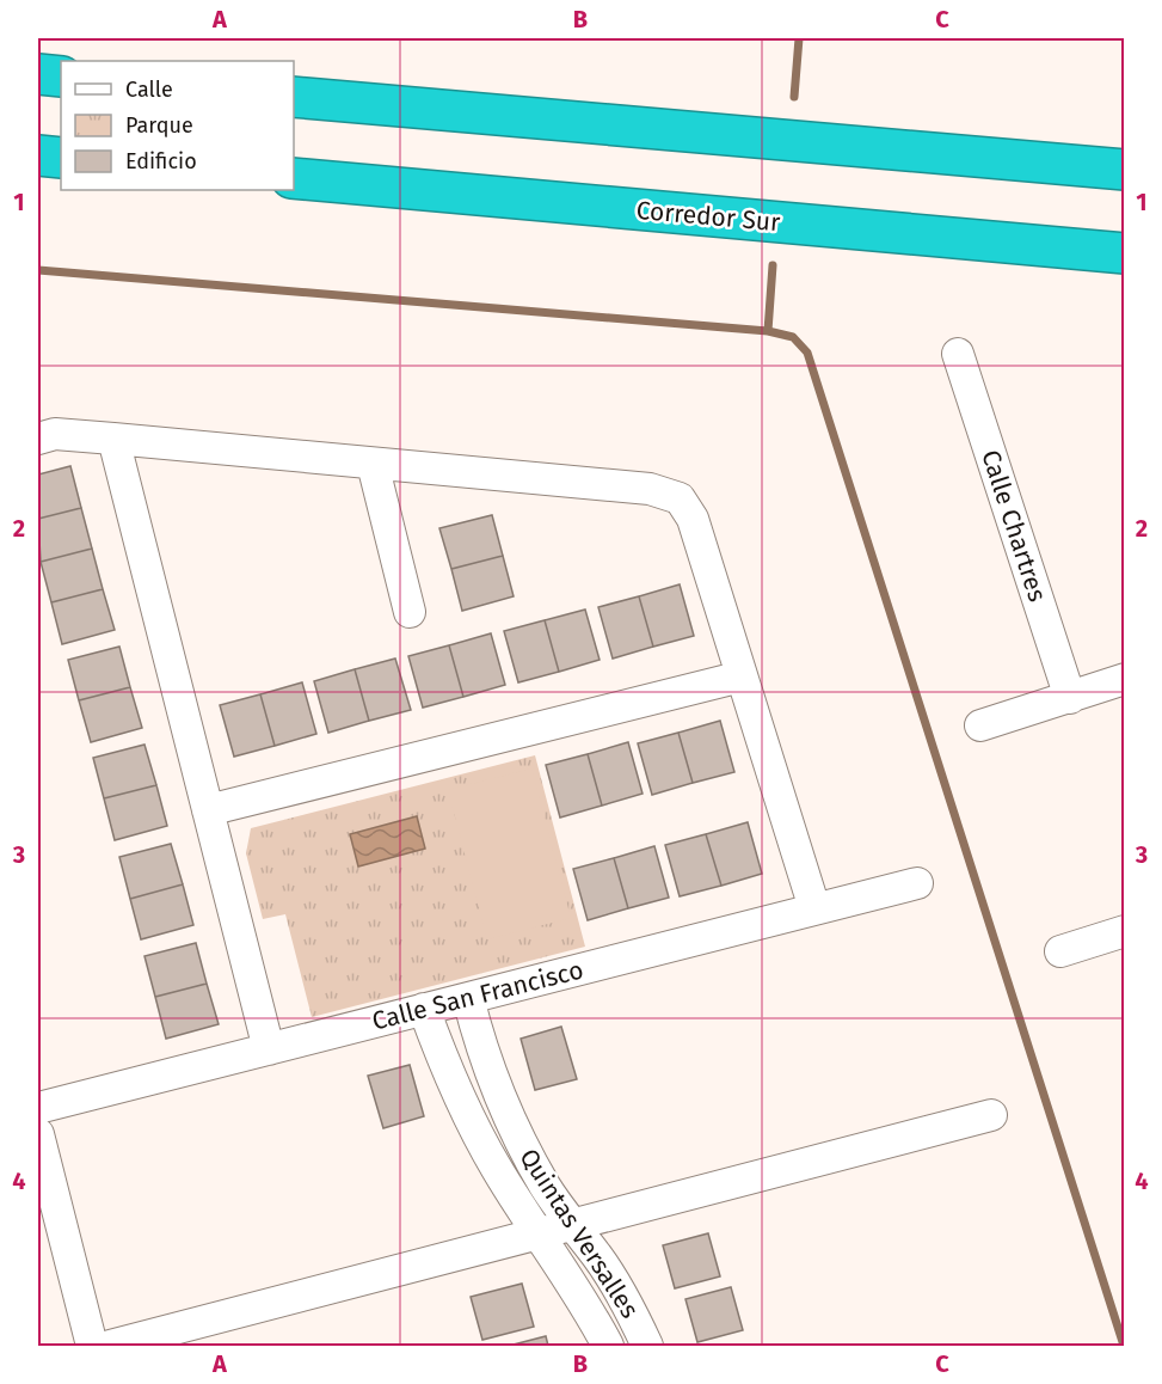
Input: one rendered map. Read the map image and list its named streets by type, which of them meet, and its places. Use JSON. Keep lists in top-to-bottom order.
{
  "streets": {
    "highway": ["Corredor Sur"],
    "street": ["Calle Chartres", "Calle San Francisco", "Quintas Versalles"]
  },
  "crossings": [
    ["Calle San Francisco", "Quintas Versalles"]
  ],
  "legend": ["Calle", "Parque", "Edificio"],
  "grid": {
    "columns": ["A", "B", "C"],
    "rows": [
      "1",
      "2",
      "3",
      "4"
    ]
  }
}
